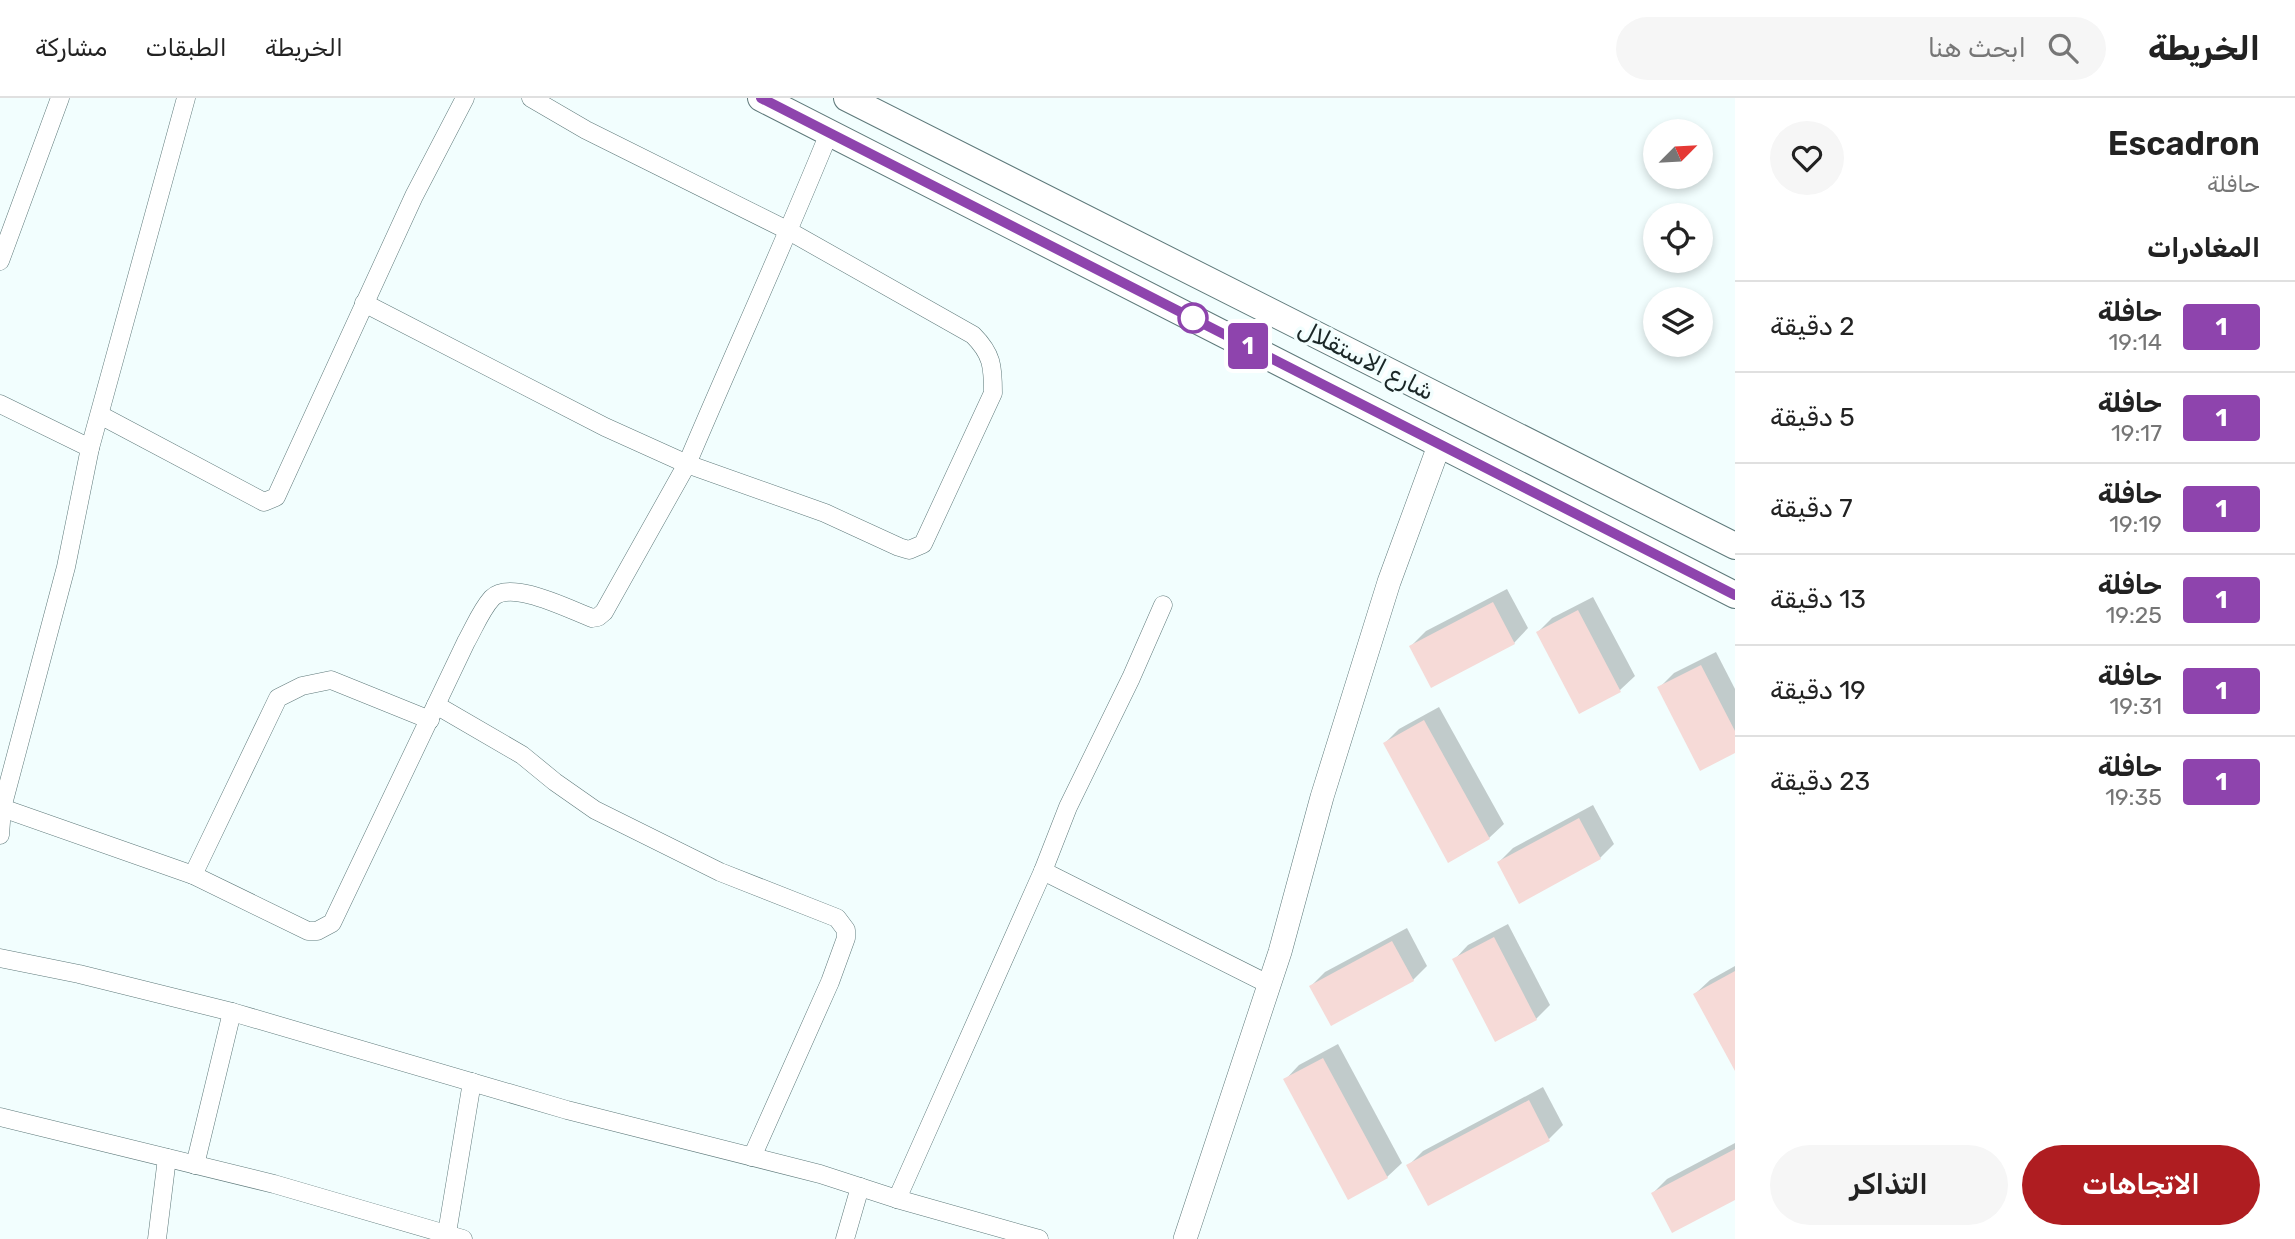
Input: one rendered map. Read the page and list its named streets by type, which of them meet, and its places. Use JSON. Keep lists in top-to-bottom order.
{
  "streets": {
    "main road": ["شارع الاستقلال"]
  },
  "lines": ["bus line 1"],
  "north": "top right",
  "page": {
    "header": "الخريطة",
    "search": "ابحث هنا",
    "nav": ["الخريطة", "الطبقات", "مشاركة"],
    "heading": [
      ["Escadron", "حافلة"],
      "المغادرات"
    ],
    "on_map": "1",
    "list": [
      {
        "mark": "1",
        "name": "حافلة",
        "note": "19:14",
        "value": "2 دقيقة"
      },
      {
        "mark": "1",
        "name": "حافلة",
        "note": "19:17",
        "value": "5 دقيقة"
      },
      {
        "mark": "1",
        "name": "حافلة",
        "note": "19:19",
        "value": "7 دقيقة"
      },
      {
        "mark": "1",
        "name": "حافلة",
        "note": "19:25",
        "value": "13 دقيقة"
      },
      {
        "mark": "1",
        "name": "حافلة",
        "note": "19:31",
        "value": "19 دقيقة"
      },
      {
        "mark": "1",
        "name": "حافلة",
        "note": "19:35",
        "value": "23 دقيقة"
      }
    ],
    "buttons": ["الاتجاهات", "التذاكر"]
  }
}
